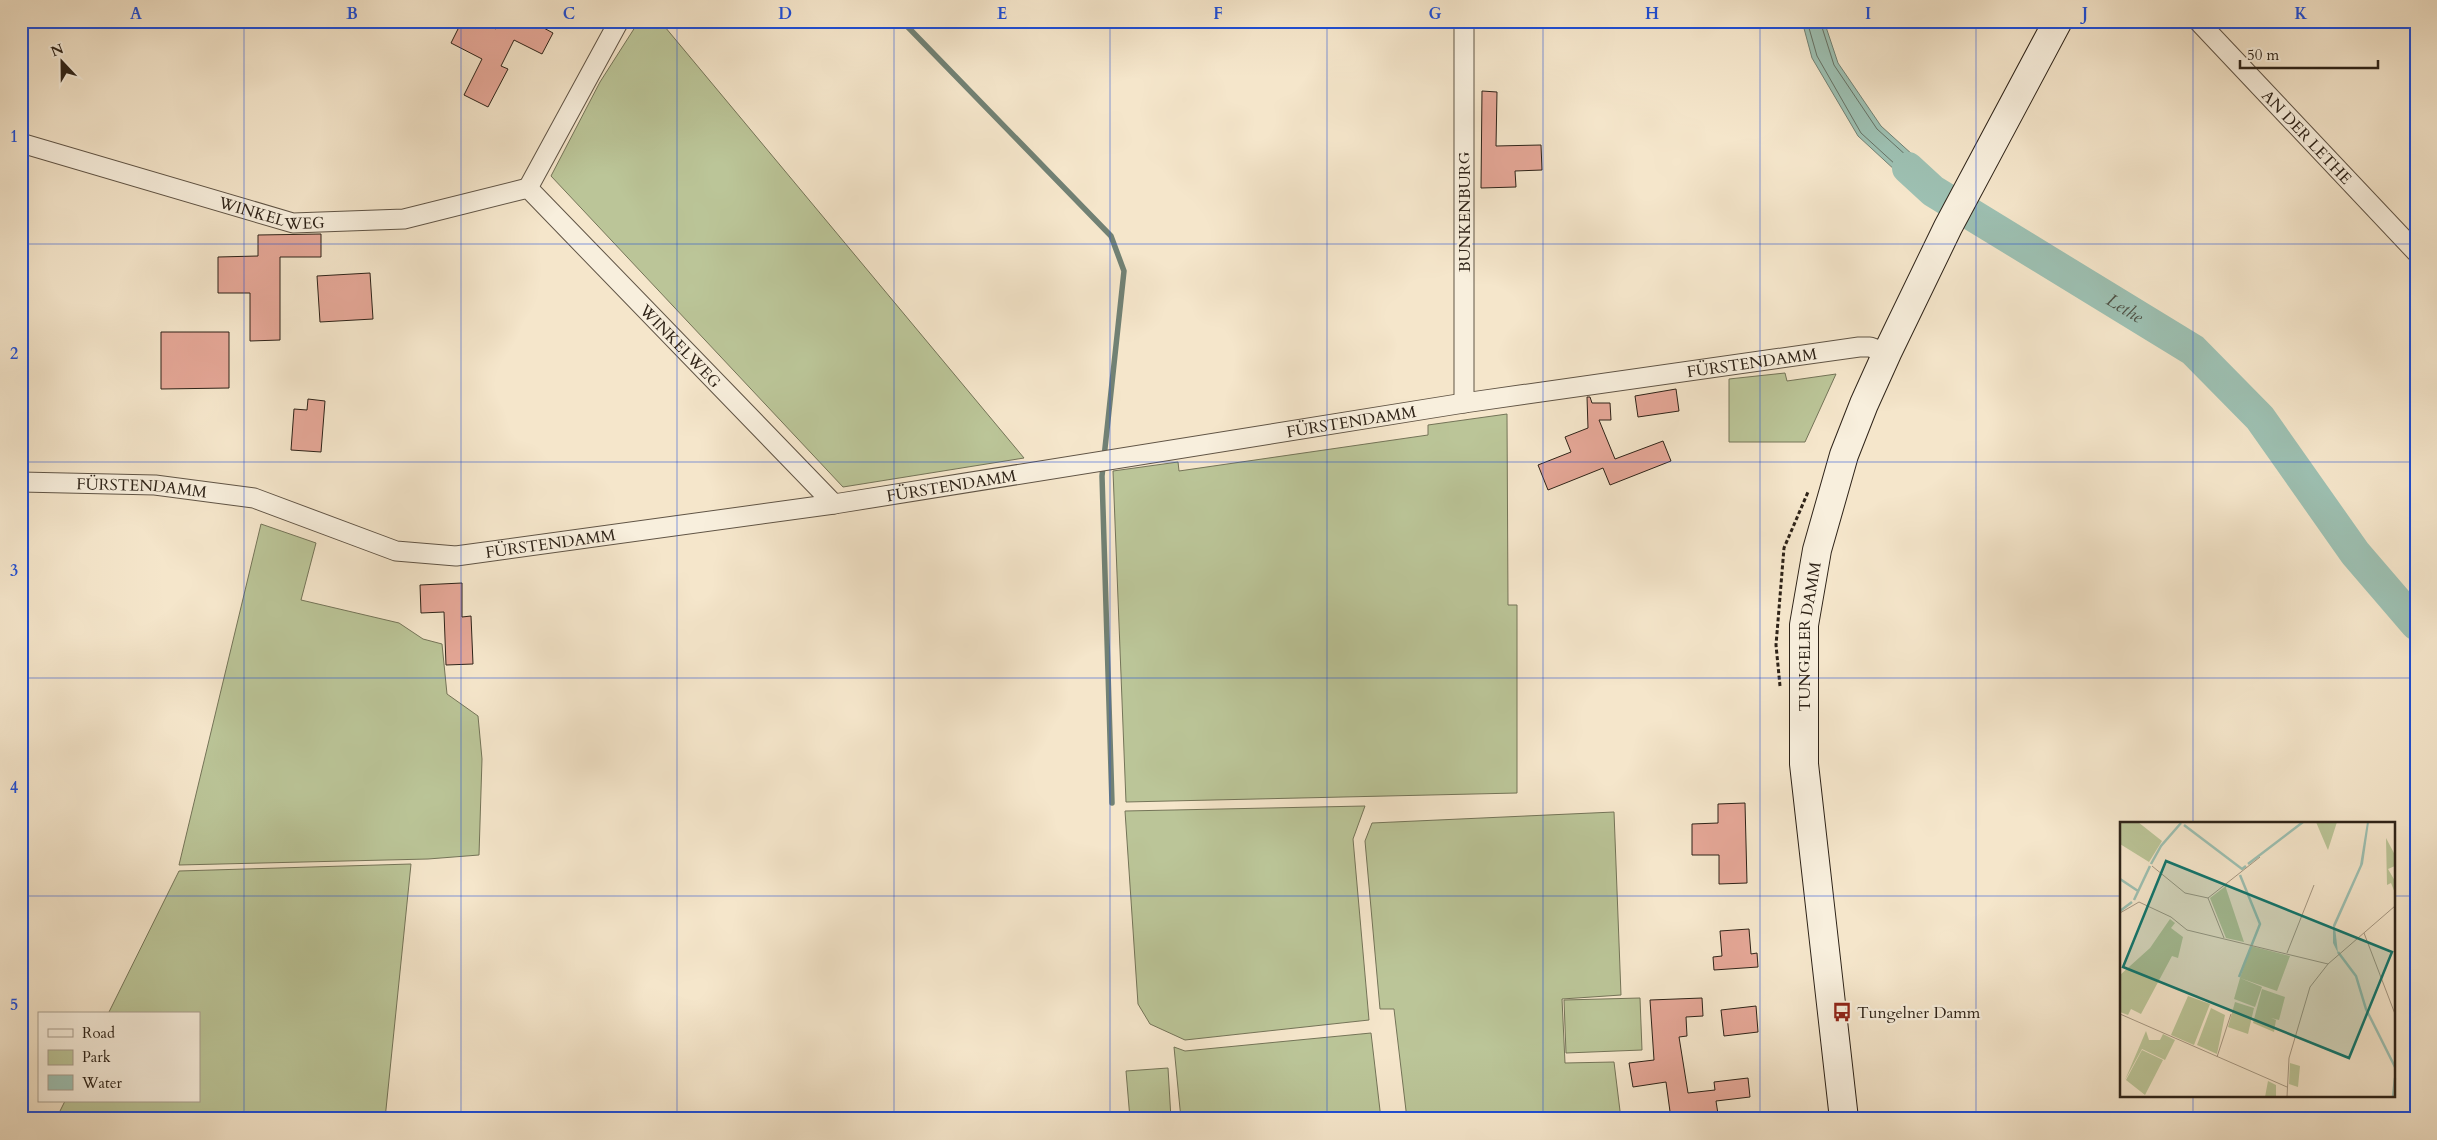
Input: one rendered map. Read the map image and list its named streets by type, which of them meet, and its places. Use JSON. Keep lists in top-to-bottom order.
{
  "streets": {
    "street": [
      "AN DER LETHE",
      "WINKELWEG",
      "BUNKENBURG",
      "FÜRSTENDAMM",
      "TUNGELER DAMM"
    ]
  },
  "crossings": [
    ["WINKELWEG", "FÜRSTENDAMM"],
    ["BUNKENBURG", "FÜRSTENDAMM"],
    ["FÜRSTENDAMM", "TUNGELER DAMM"]
  ],
  "water": ["Lethe"],
  "places": {
    "bus stop": ["Tungelner Damm"]
  },
  "legend": ["Road", "Park", "Water"],
  "scale_bar": "50 m",
  "north": "top",
  "grid": {
    "columns": [
      "A",
      "B",
      "C",
      "D",
      "E",
      "F",
      "G",
      "H",
      "I",
      "J",
      "K"
    ],
    "rows": [
      "1",
      "2",
      "3",
      "4",
      "5"
    ]
  }
}
